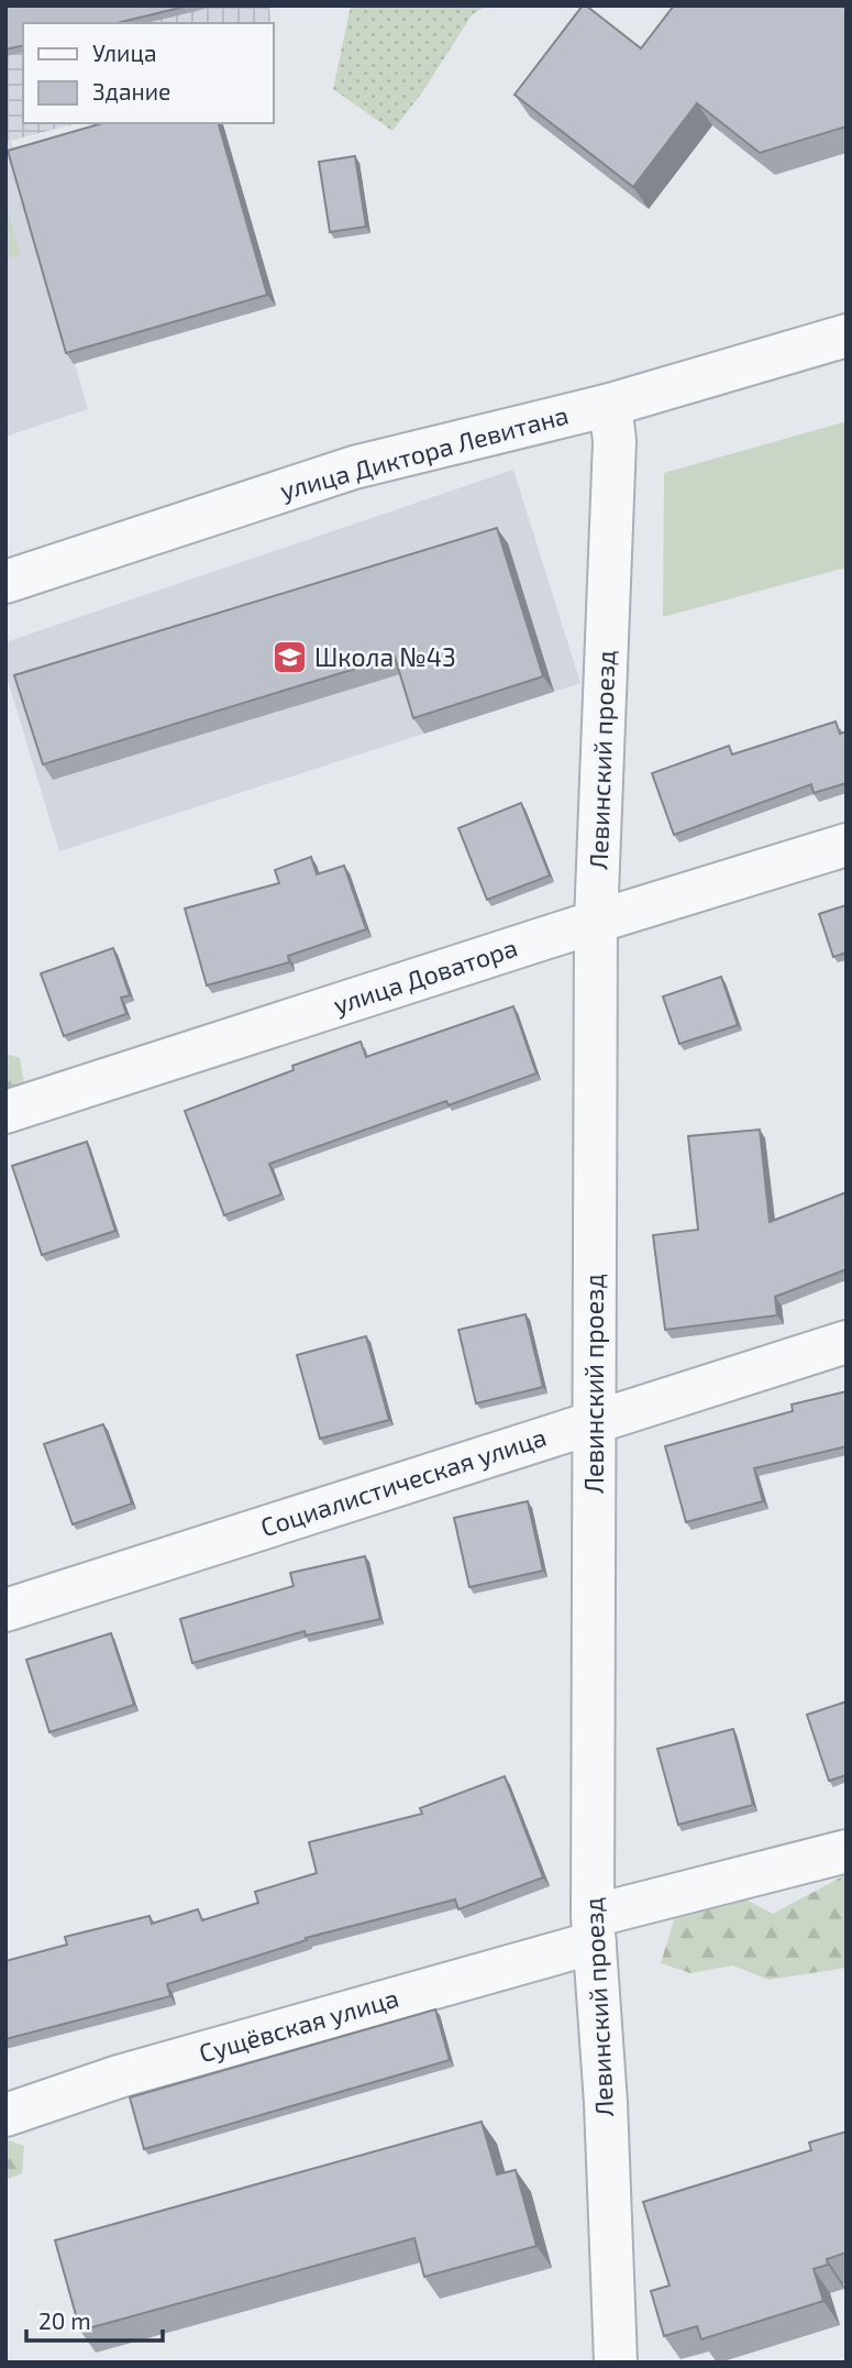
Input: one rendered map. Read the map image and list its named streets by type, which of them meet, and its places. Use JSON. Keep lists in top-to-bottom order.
{
  "streets": {
    "street": [
      "улица Диктора Левитана",
      "Левинский проезд",
      "улица Доватора",
      "Социалистическая улица",
      "Сущёвская улица"
    ]
  },
  "crossings": [
    ["улица Диктора Левитана", "Левинский проезд"],
    ["Левинский проезд", "улица Доватора"],
    ["Левинский проезд", "Социалистическая улица"],
    ["Левинский проезд", "Сущёвская улица"]
  ],
  "places": {
    "school or university": ["Школа №43"]
  },
  "legend": ["Улица", "Здание"],
  "scale_bar": "20 m"
}
